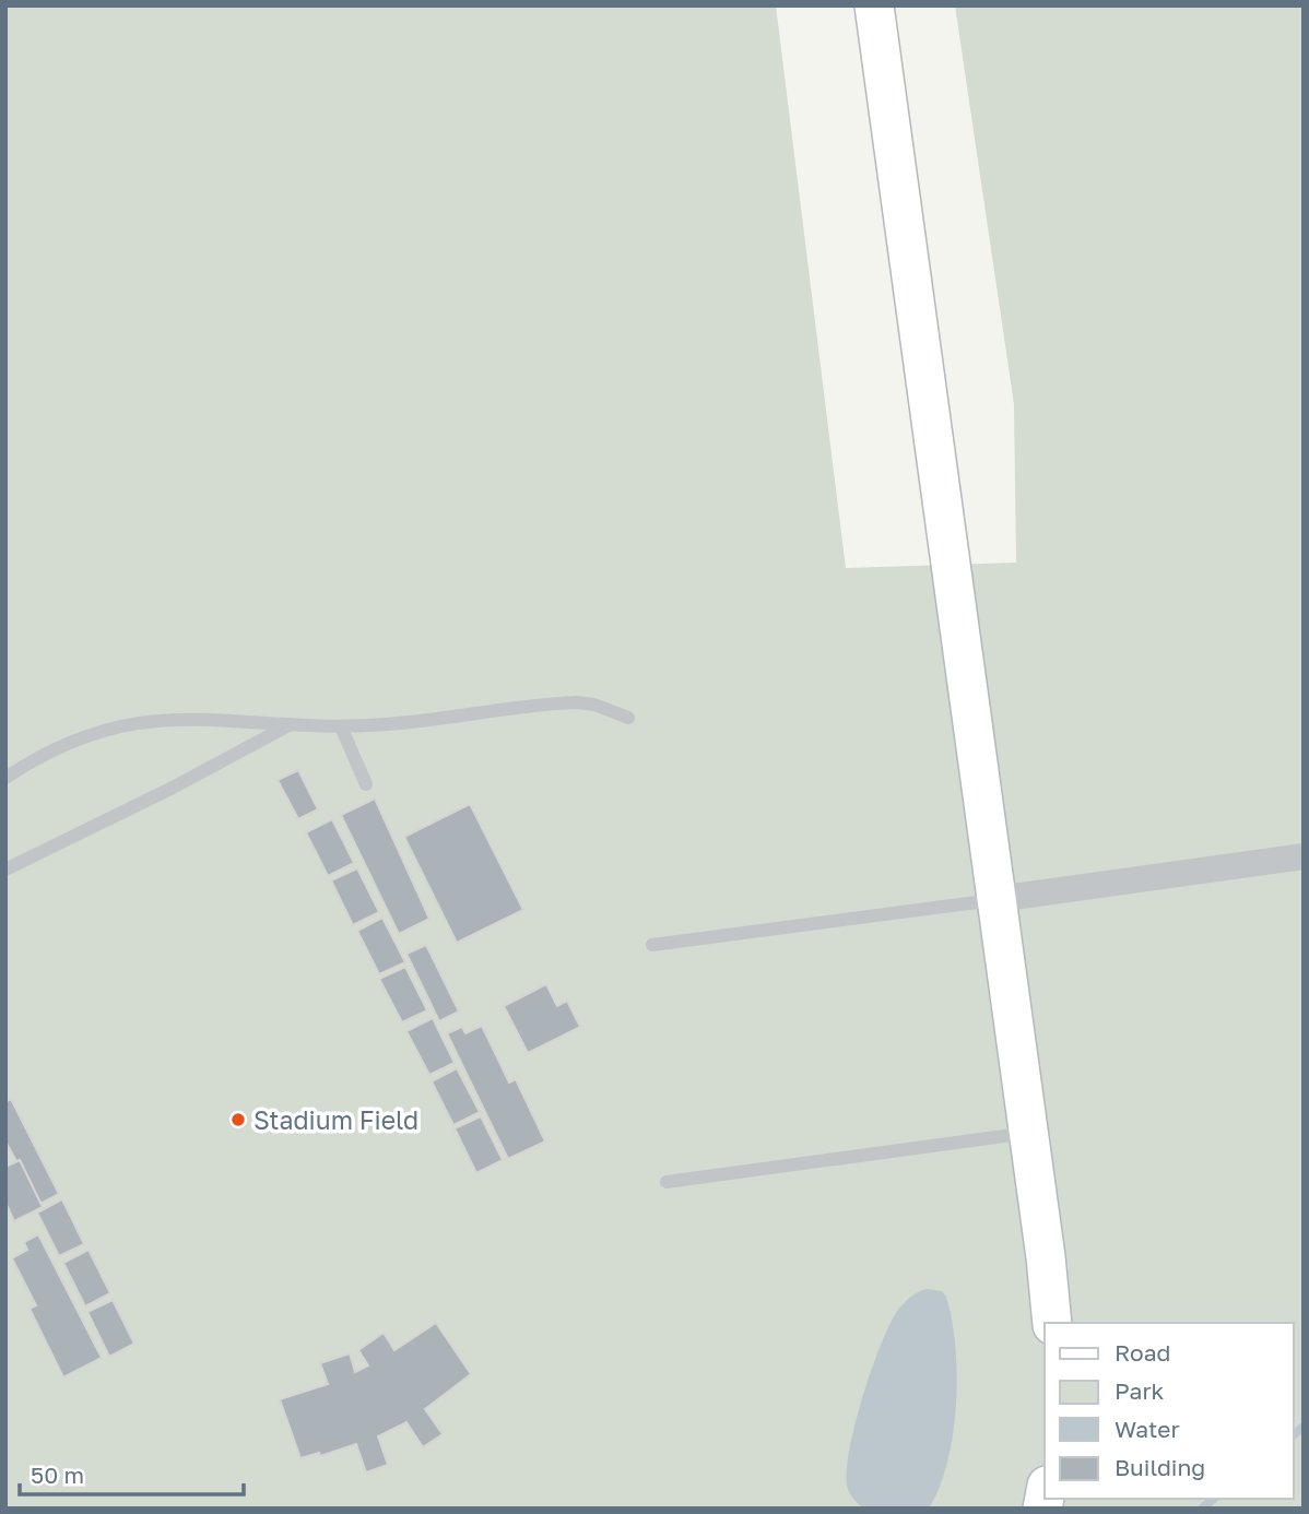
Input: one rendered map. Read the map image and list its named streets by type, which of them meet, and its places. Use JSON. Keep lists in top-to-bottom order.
{
  "places": ["Stadium Field"],
  "legend": [
    "Road",
    "Park",
    "Water",
    "Building"
  ],
  "scale_bar": "50 m"
}
